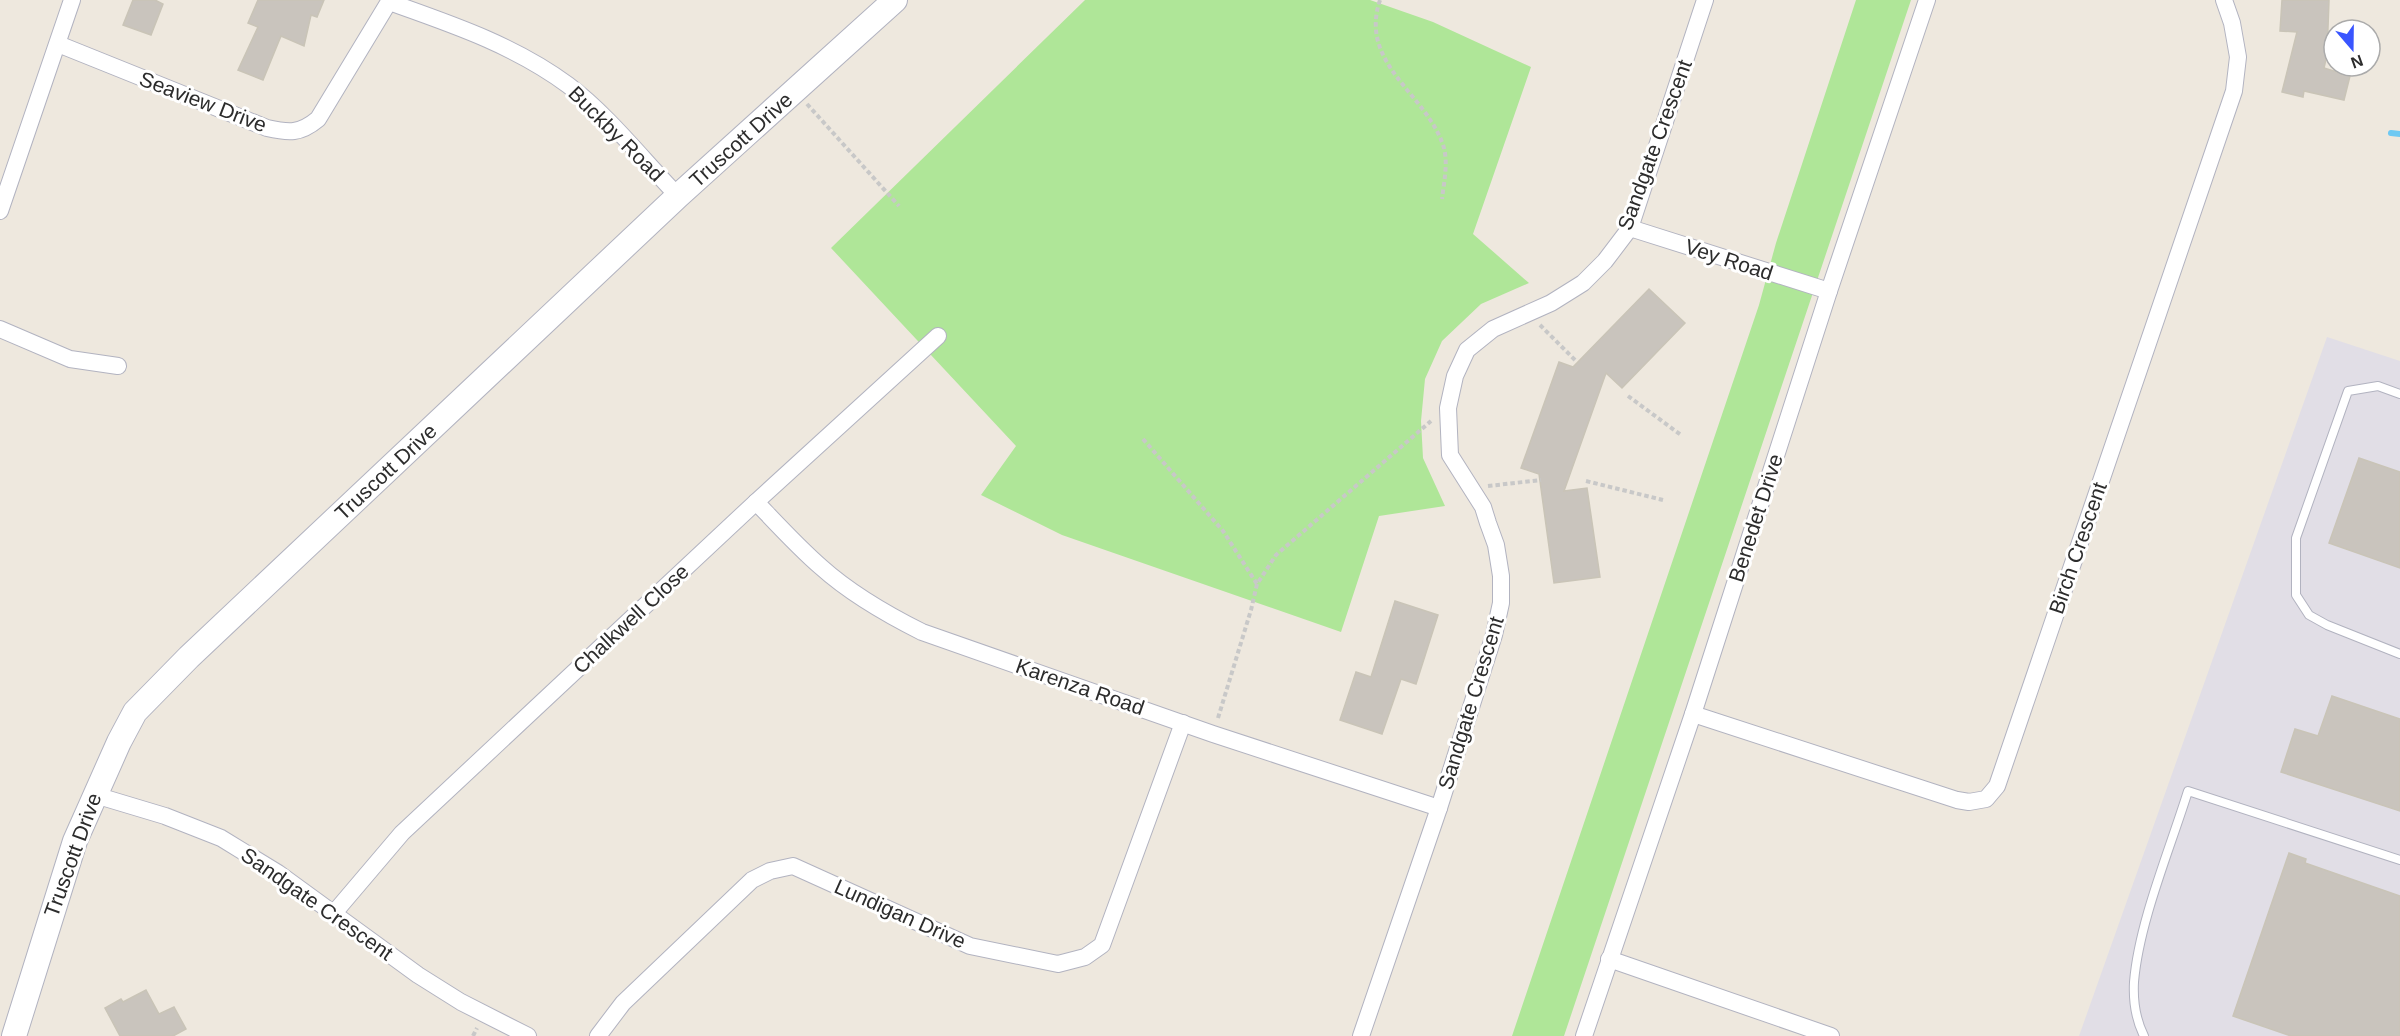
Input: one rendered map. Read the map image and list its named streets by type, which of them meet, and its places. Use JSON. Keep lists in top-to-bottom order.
{
  "streets": {
    "street": [
      "Seaview Drive",
      "Buckby Road",
      "Truscott Drive",
      "Sandgate Crescent",
      "Vey Road",
      "Benedet Drive",
      "Birch Crescent",
      "Chalkwell Close",
      "Karenza Road",
      "Lundigan Drive"
    ]
  },
  "crossings": [
    ["Seaview Drive", "Buckby Road"],
    ["Buckby Road", "Truscott Drive"],
    ["Truscott Drive", "Sandgate Crescent"],
    ["Sandgate Crescent", "Vey Road"],
    ["Sandgate Crescent", "Chalkwell Close"],
    ["Sandgate Crescent", "Karenza Road"],
    ["Vey Road", "Benedet Drive"],
    ["Benedet Drive", "Birch Crescent"],
    ["Chalkwell Close", "Karenza Road"],
    ["Karenza Road", "Lundigan Drive"]
  ],
  "north": "bottom"
}
